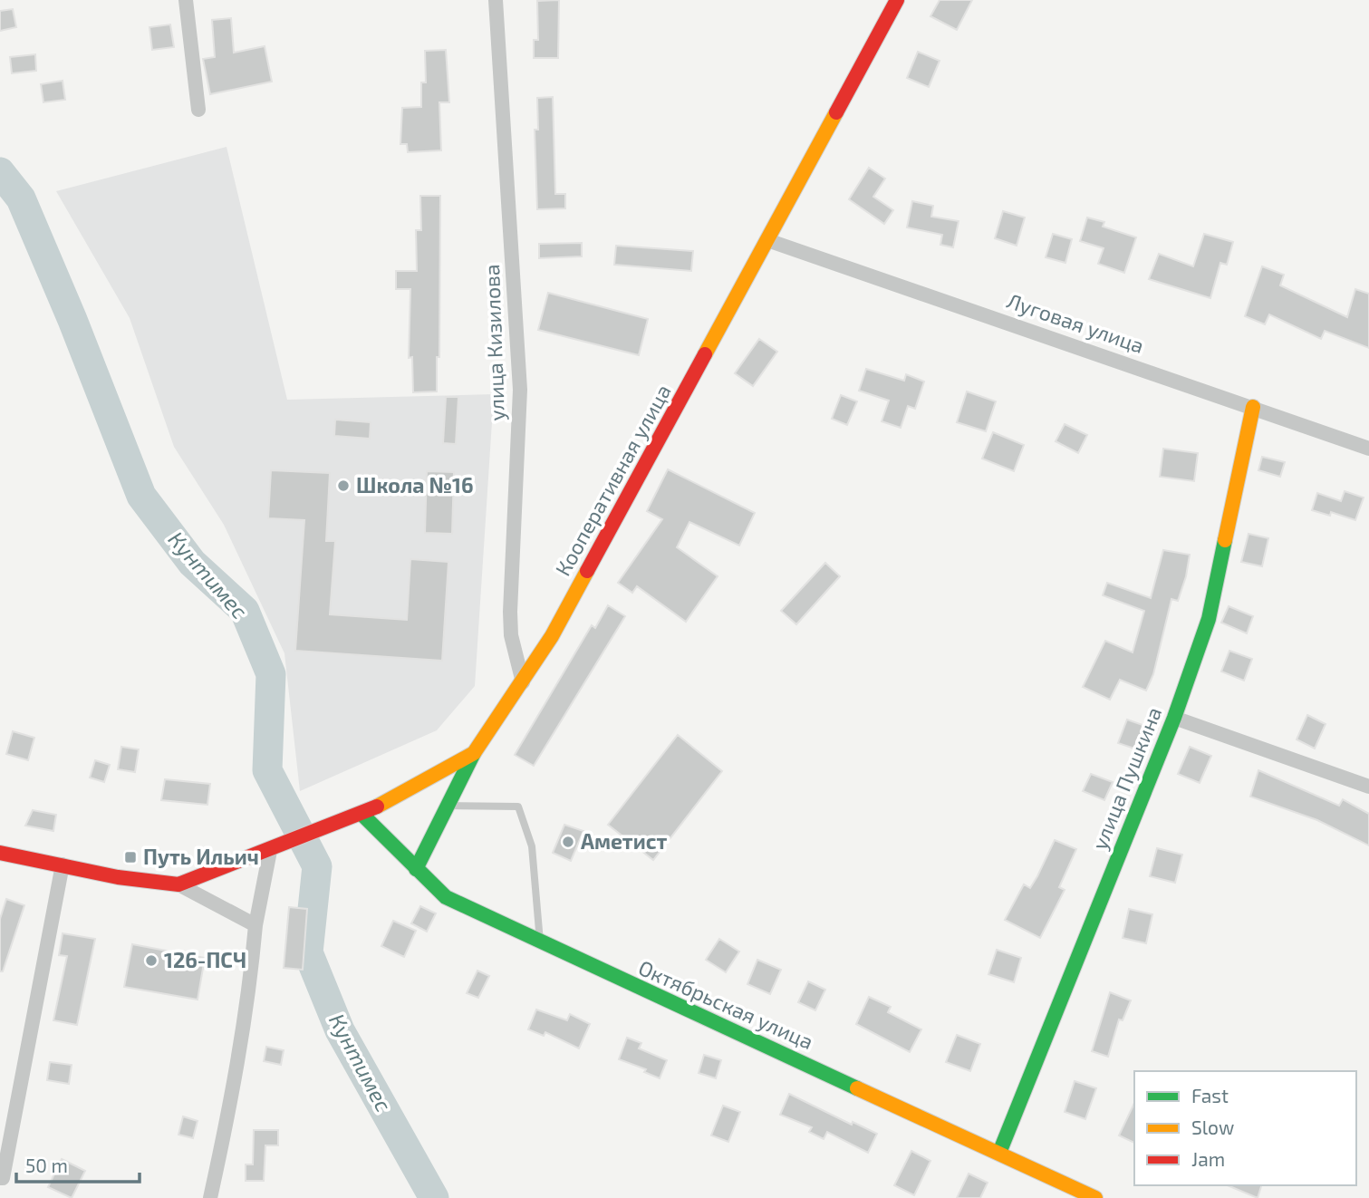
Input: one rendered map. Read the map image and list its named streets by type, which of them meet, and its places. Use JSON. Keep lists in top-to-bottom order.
{
  "streets": {
    "street": [
      "Луговая улица",
      "улица Кизилова",
      "Кооперативная улица",
      "улица Пушкина",
      "Октябрьская улица"
    ]
  },
  "crossings": [
    ["Луговая улица", "Кооперативная улица"],
    ["Луговая улица", "улица Пушкина"],
    ["улица Кизилова", "Кооперативная улица"],
    ["Кооперативная улица", "Октябрьская улица"],
    ["улица Пушкина", "Октябрьская улица"]
  ],
  "water": ["Кунтимес"],
  "places": {
    "other": ["Школа №16", "Аметист", "126-ПСЧ"],
    "transit": ["Путь Ильич"]
  },
  "legend": ["Fast", "Slow", "Jam"],
  "scale_bar": "50 m"
}
